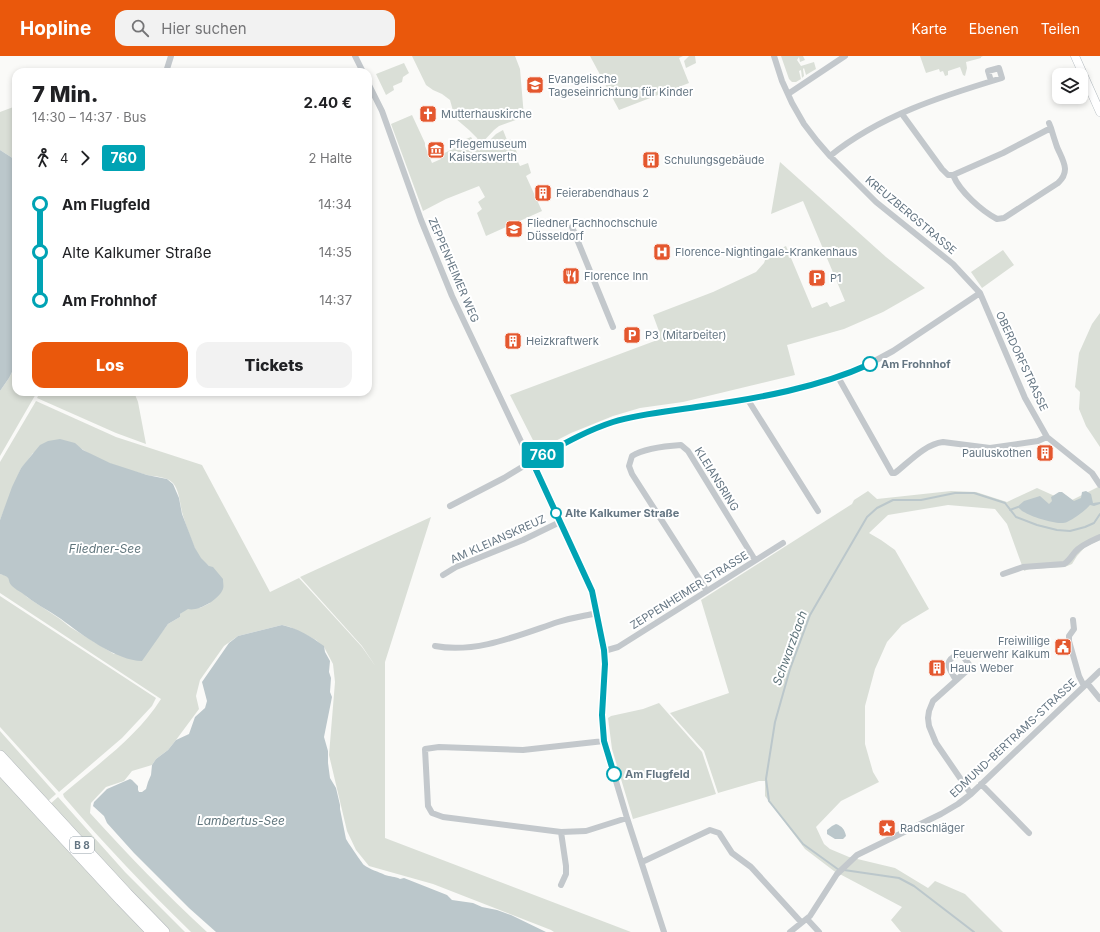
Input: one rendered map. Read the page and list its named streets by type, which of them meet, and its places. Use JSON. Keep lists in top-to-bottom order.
{
  "streets": {
    "highway": ["B 8"],
    "street": [
      "KREUZBERGSTRASSE",
      "ZEPPENHEIMER WEG",
      "OBERDORFSTRASSE",
      "KLEIANSRING",
      "AM KLEIANSKREUZ",
      "ZEPPENHEIMER STRASSE",
      "EDMUND-BERTRAMS-STRASSE"
    ]
  },
  "crossings": [
    ["KREUZBERGSTRASSE", "OBERDORFSTRASSE"],
    ["KLEIANSRING", "ZEPPENHEIMER STRASSE"]
  ],
  "water": ["Fliedner-See", "Schwarzbach", "Lambertus-See"],
  "places": {
    "school or university": ["Evangelische Tageseinrichtung für Kinder", "Fliedner Fachhochschule Düsseldorf"],
    "church": ["Mutterhauskirche"],
    "museum": ["Pflegemuseum Kaiserswerth"],
    "building": [
      "Schulungsgebäude",
      "Feierabendhaus 2",
      "Heizkraftwerk",
      "Pauluskothen",
      "Haus Weber"
    ],
    "hospital": ["Florence-Nightingale-Krankenhaus"],
    "restaurant": ["Florence Inn"],
    "parking": ["P1", "P3 (Mitarbeiter)"],
    "other": ["Am Frohnhof", "Alte Kalkumer Straße", "Am Flugfeld"],
    "public building": ["Freiwillige Feuerwehr Kalkum"],
    "place": ["Radschläger"]
  },
  "lines": ["bus line 760"],
  "page": {
    "header": "Hopline",
    "search": "Hier suchen",
    "nav": ["Karte", "Ebenen", "Teilen"],
    "on_map": "760",
    "heading": ["7 Min.", "14:30 – 14:37 · Bus", "2.40 €"],
    "legs": ["4", "760", "2 Halte"],
    "list": [
      {
        "name": "Am Flugfeld",
        "value": "14:34"
      },
      {
        "name": "Alte Kalkumer Straße",
        "value": "14:35"
      },
      {
        "name": "Am Frohnhof",
        "value": "14:37"
      }
    ],
    "buttons": ["Los", "Tickets"]
  }
}
